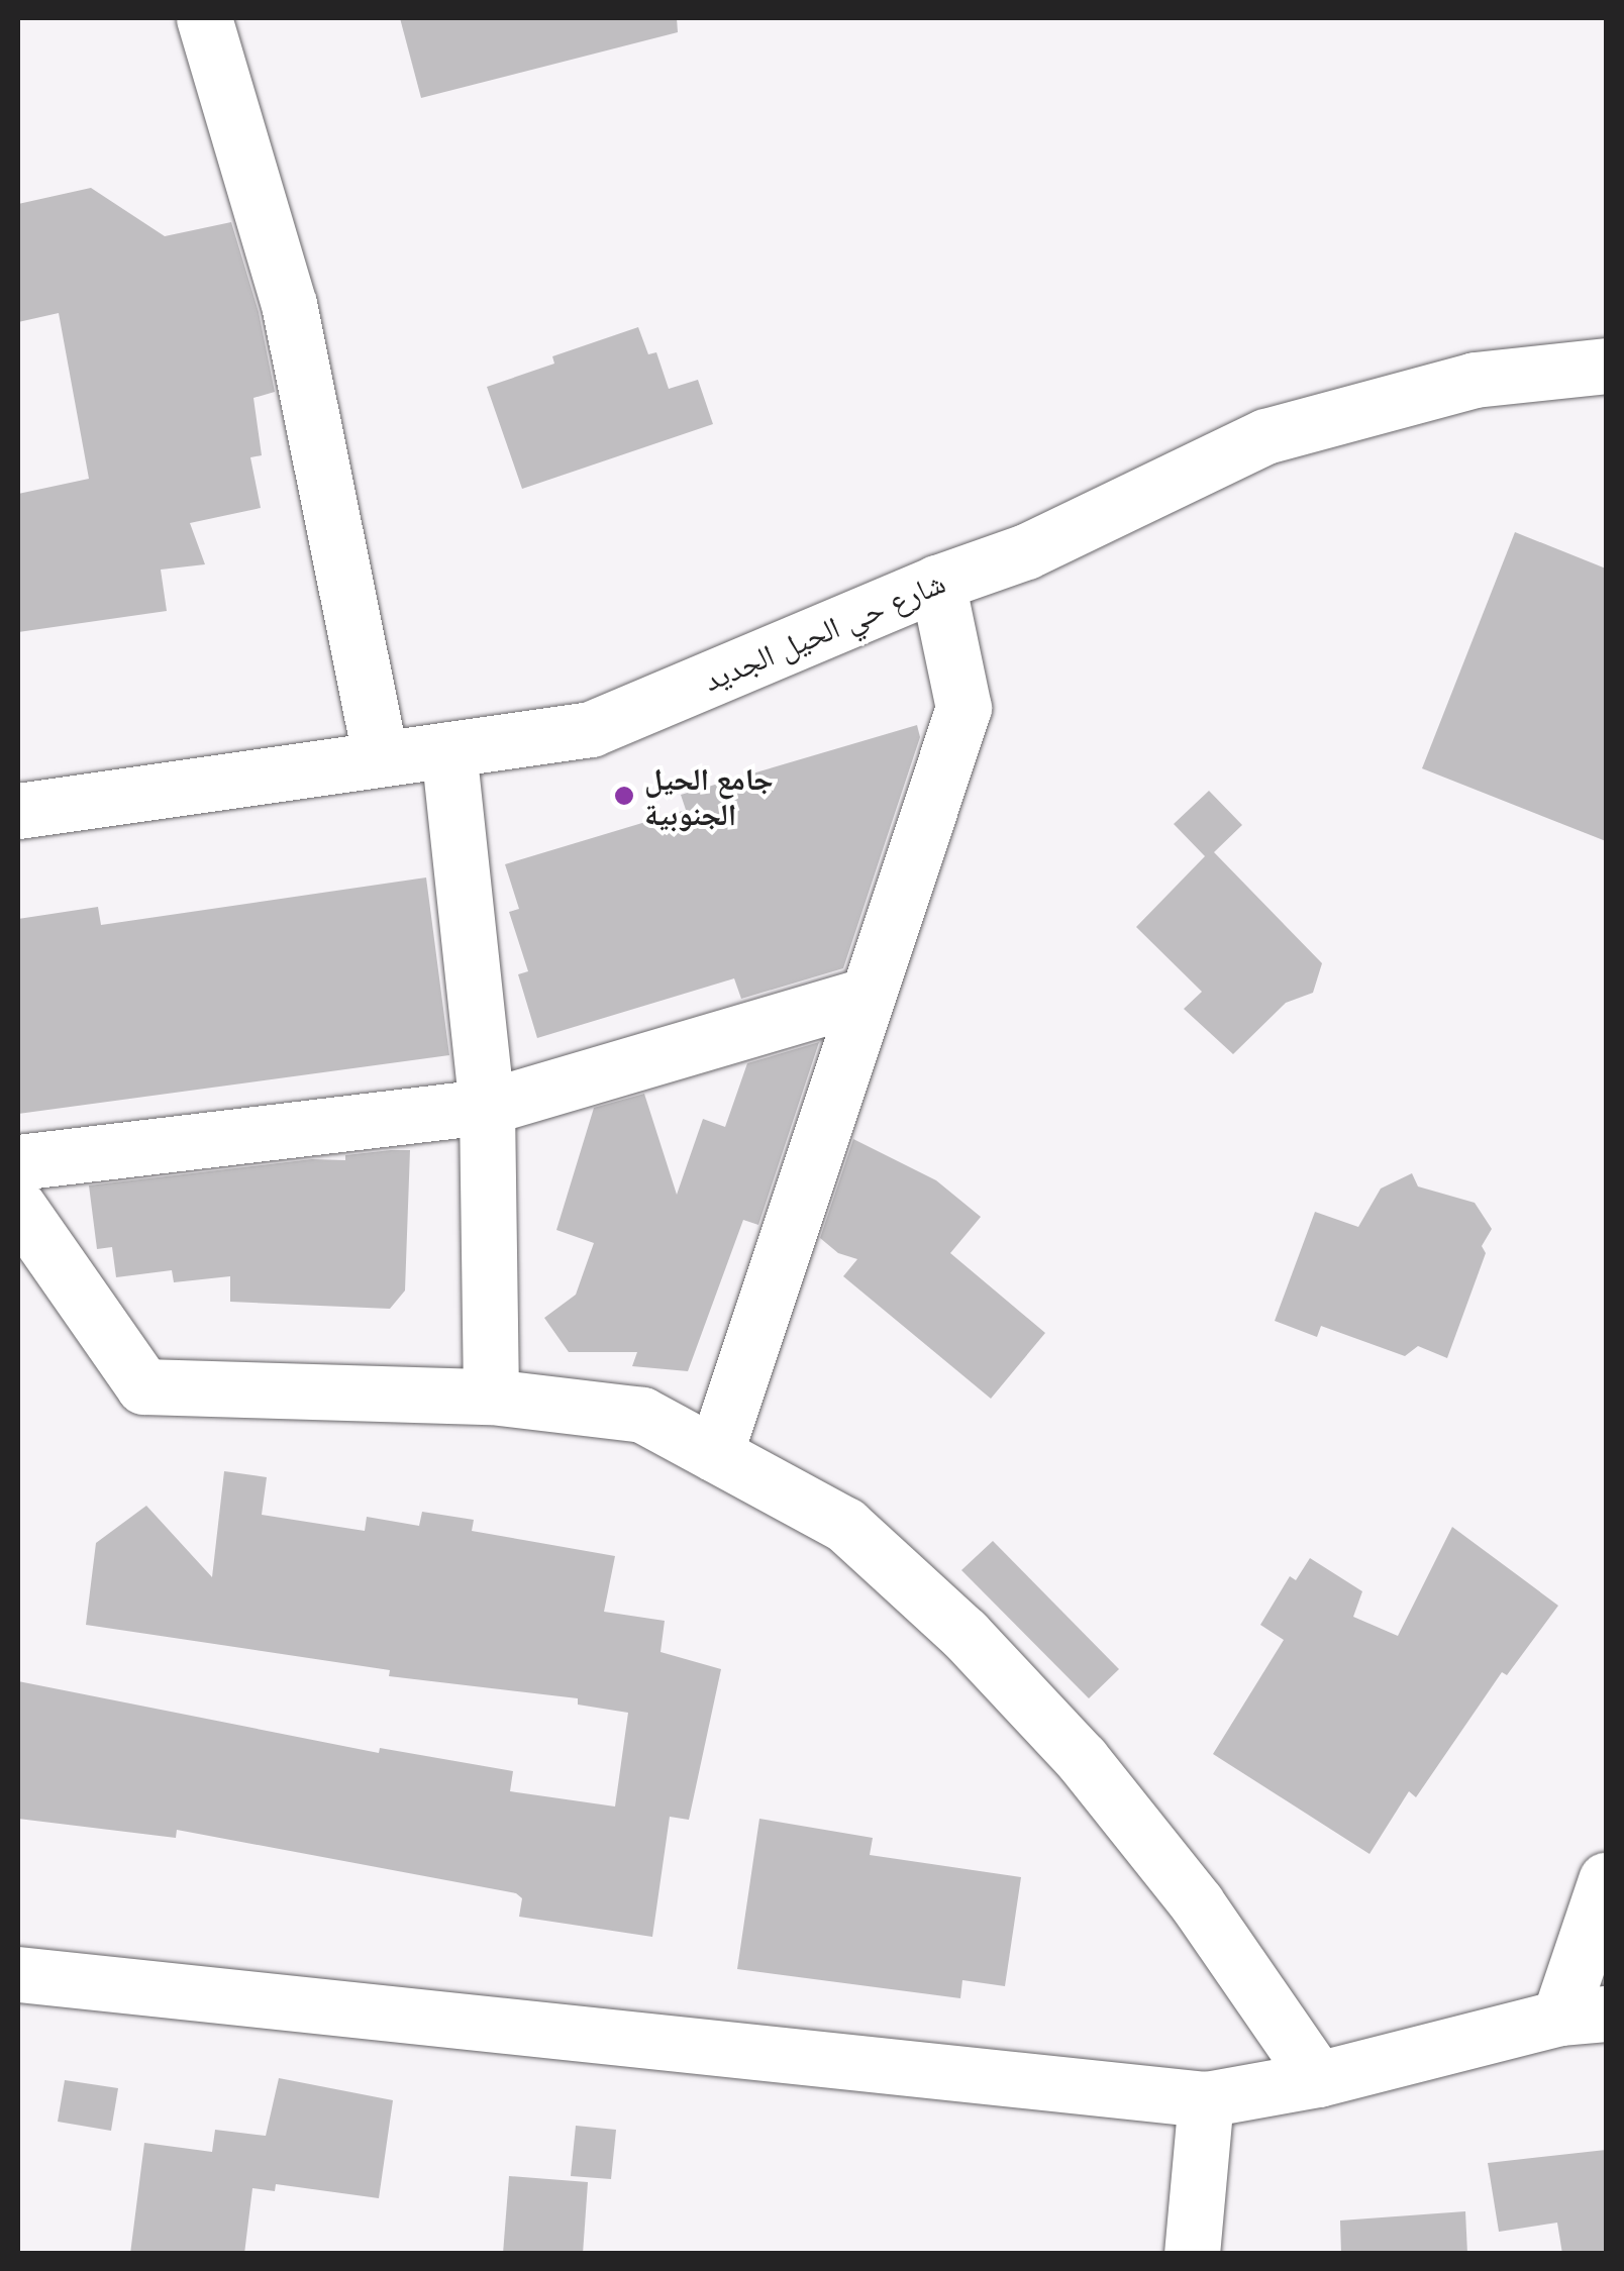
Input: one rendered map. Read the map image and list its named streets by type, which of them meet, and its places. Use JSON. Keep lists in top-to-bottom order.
{
  "streets": {
    "street": ["شارع حي الحيل الجديد"]
  },
  "places": ["جامع الحيل الجنوبية"]
}
